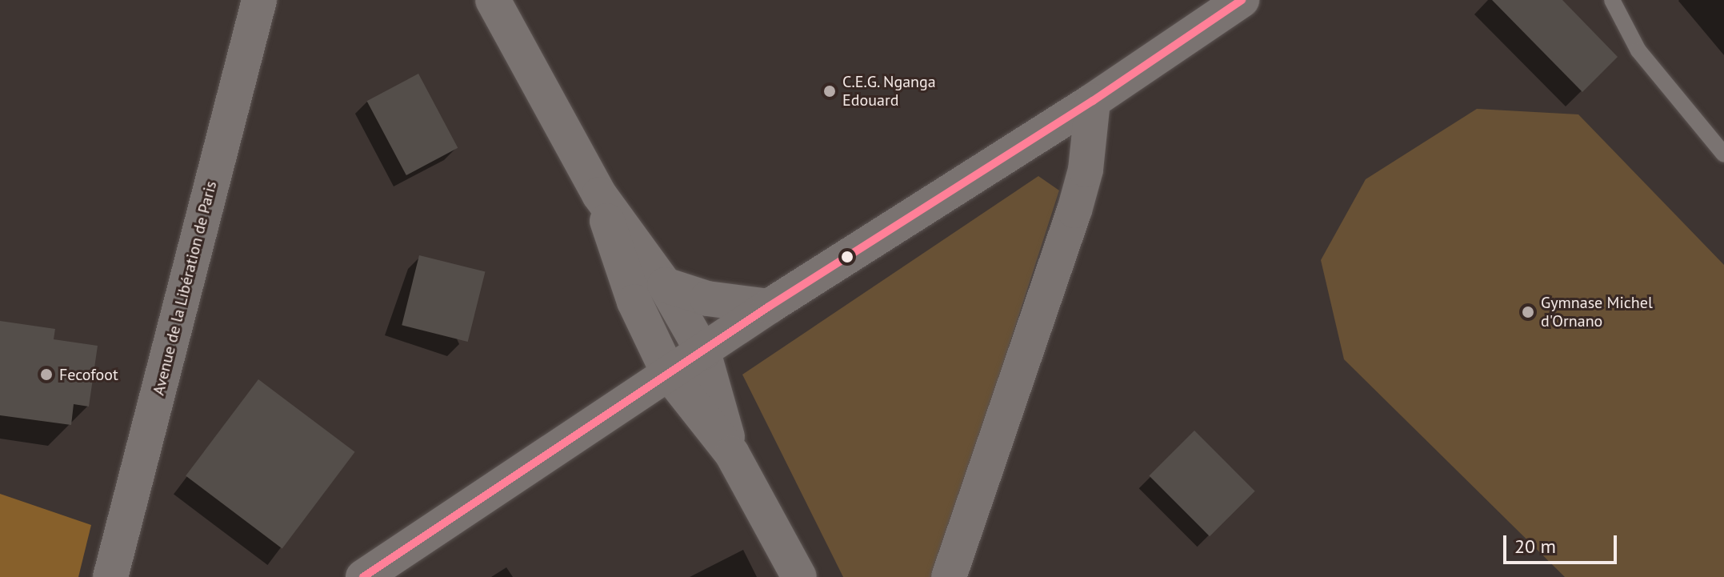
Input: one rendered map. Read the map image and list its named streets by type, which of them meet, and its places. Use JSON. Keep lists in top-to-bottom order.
{
  "streets": {
    "main road": ["Avenue de la Libération de Paris"]
  },
  "places": ["C.E.G. Nganga Edouard", "Gymnase Michel d'Ornano", "Fecofoot"],
  "scale_bar": "20 m"
}
